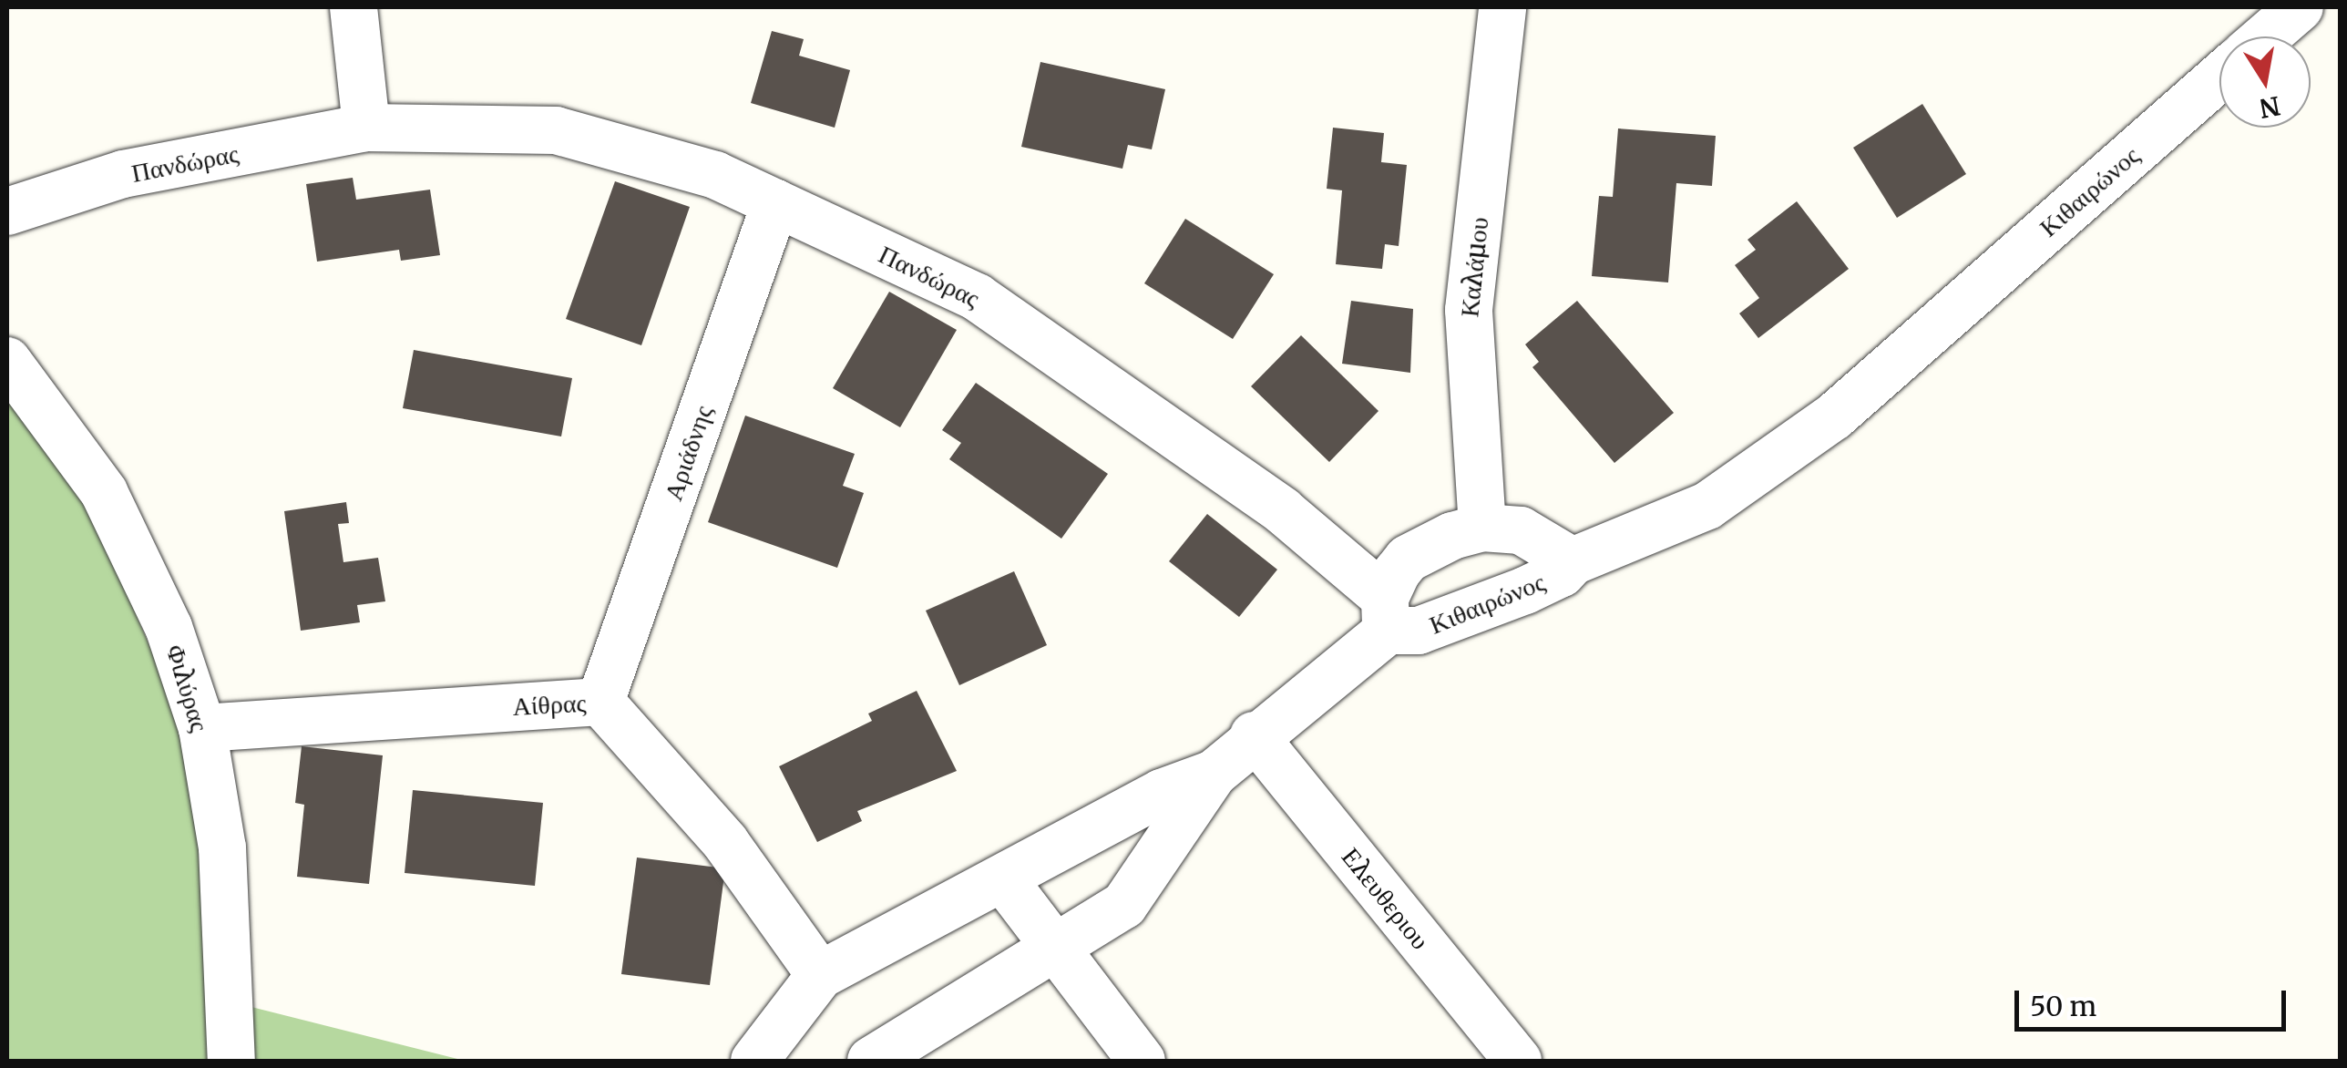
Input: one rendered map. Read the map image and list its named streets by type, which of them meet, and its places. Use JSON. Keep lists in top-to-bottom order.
{
  "streets": {
    "street": [
      "Πανδώρας",
      "Κιθαιρώνος",
      "Καλάμου",
      "Αριάδνης",
      "Φιλύρας",
      "Αίθρας",
      "Ελευθεριου"
    ]
  },
  "crossings": [
    ["Πανδώρας", "Κιθαιρώνος"],
    ["Πανδώρας", "Αριάδνης"],
    ["Αριάδνης", "Αίθρας"],
    ["Φιλύρας", "Αίθρας"]
  ],
  "scale_bar": "50 m",
  "north": "bottom"
}
